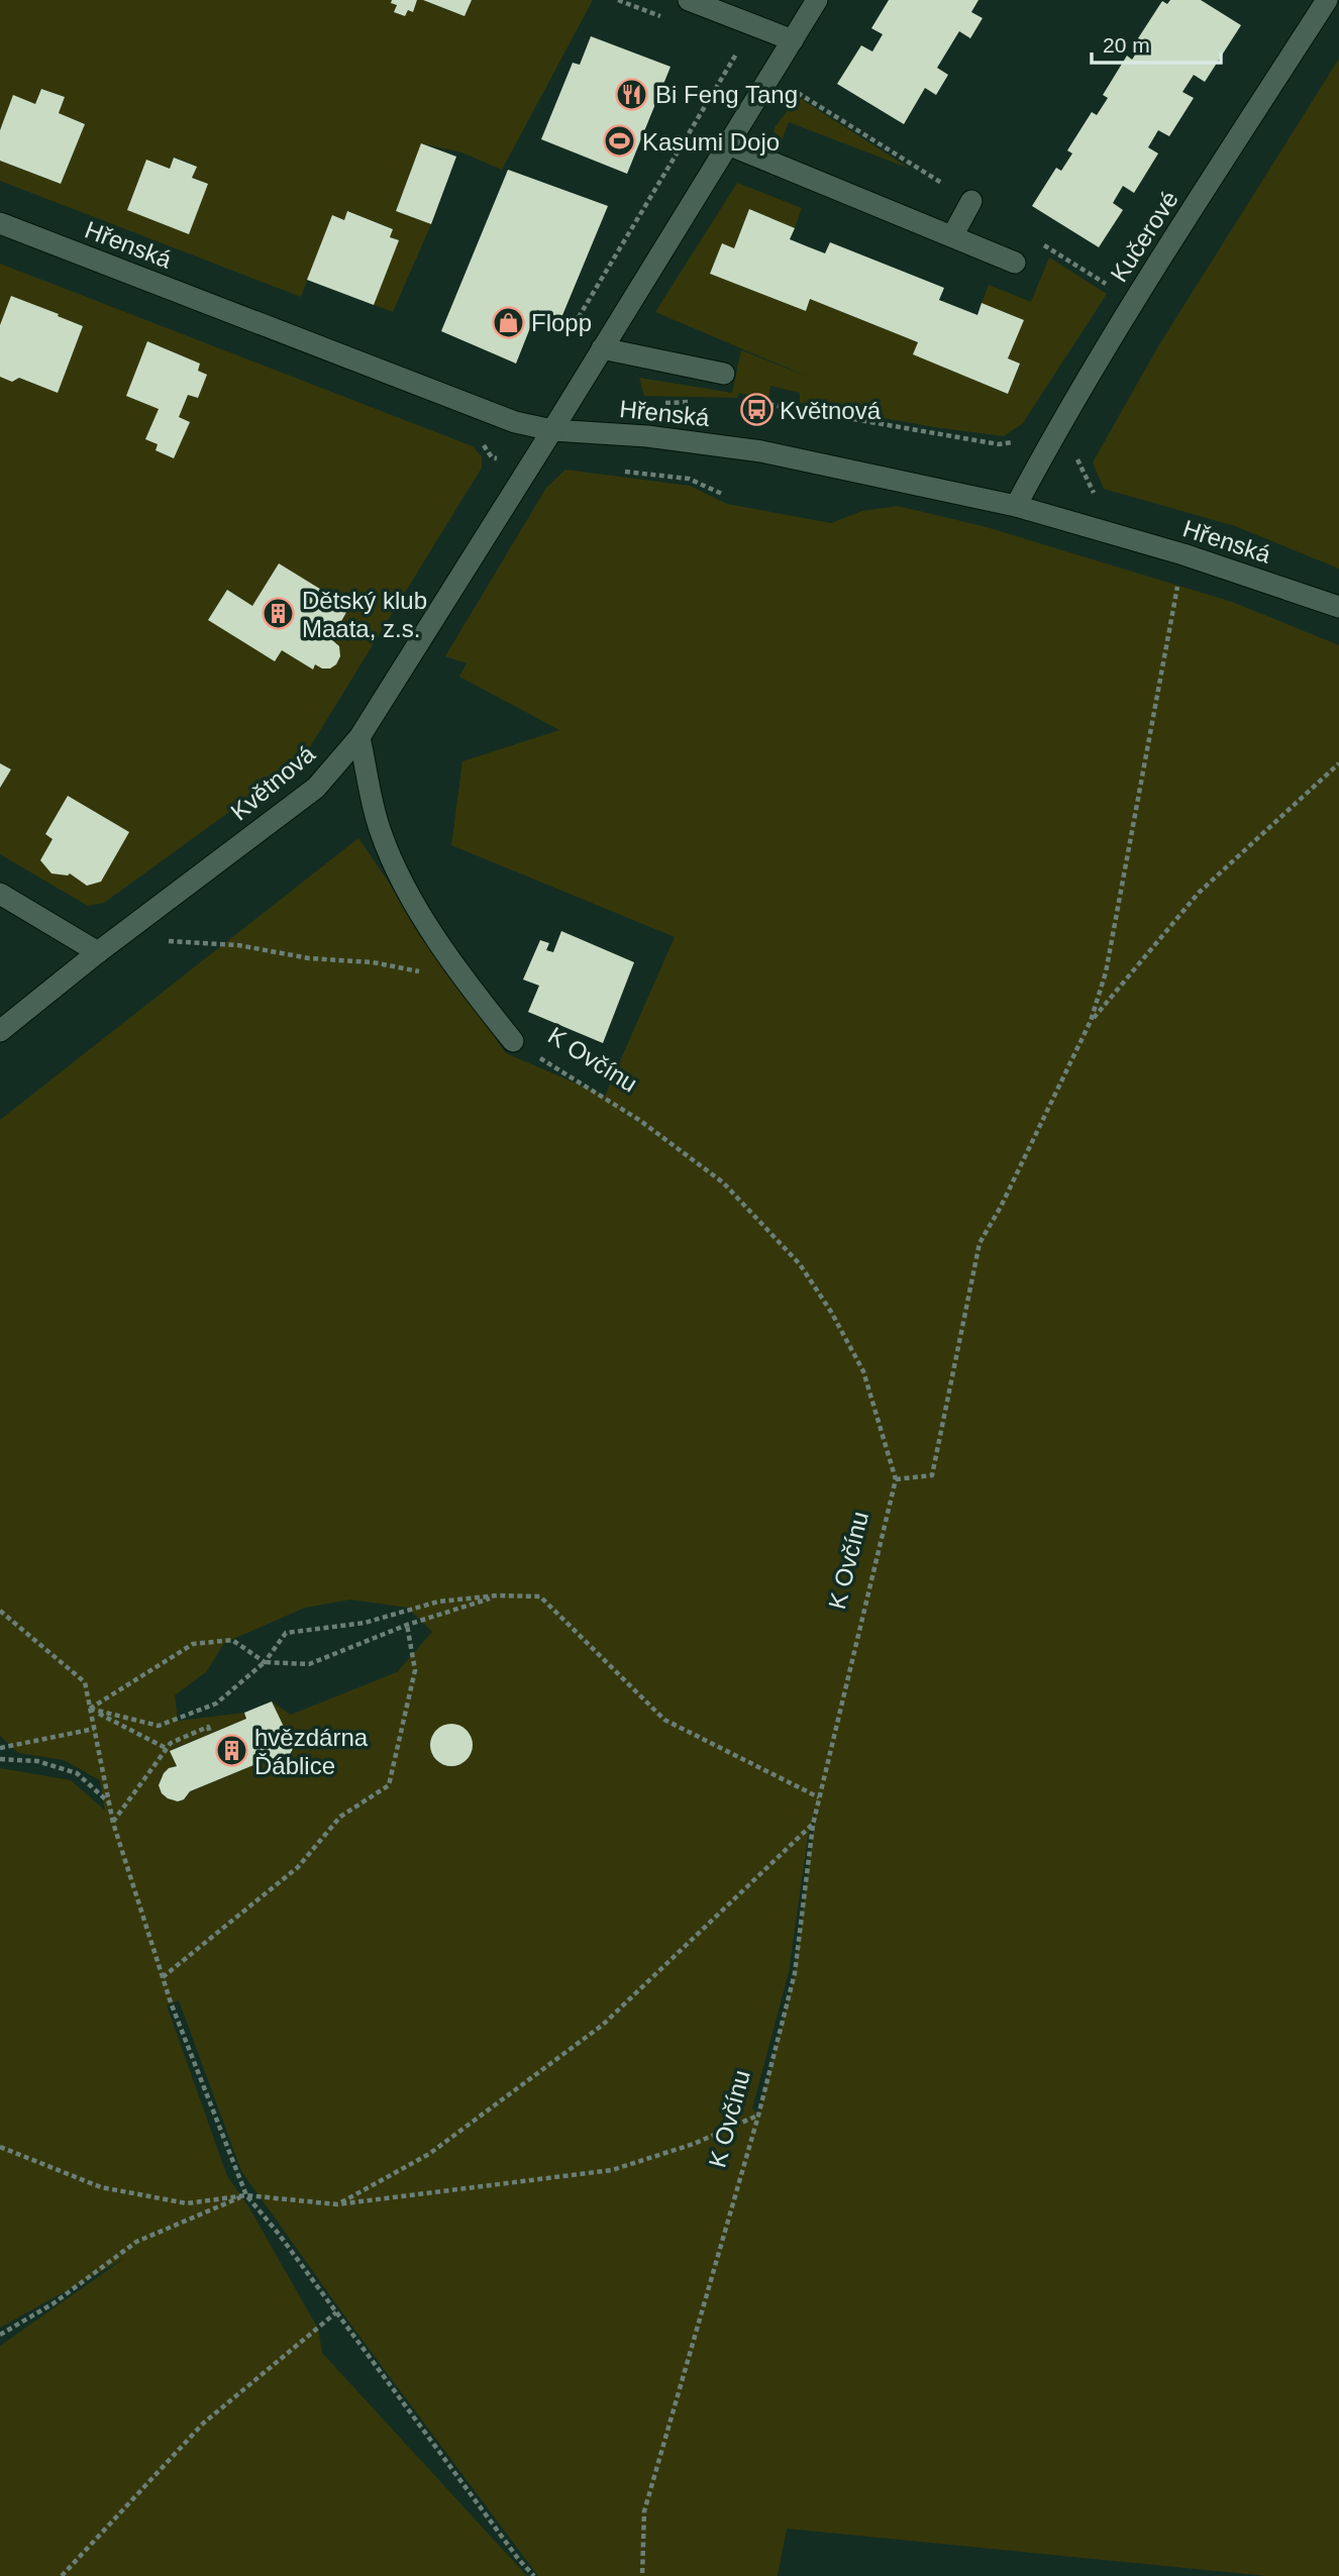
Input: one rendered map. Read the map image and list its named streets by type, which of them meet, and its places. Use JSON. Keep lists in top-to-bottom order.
{
  "streets": {
    "street": [
      "Kučerové",
      "Hřenská",
      "Květnová",
      "K Ovčínu"
    ]
  },
  "crossings": [
    ["Kučerové", "Hřenská"],
    ["Hřenská", "Květnová"],
    ["Květnová", "K Ovčínu"]
  ],
  "places": {
    "restaurant": ["Bi Feng Tang"],
    "sports": ["Kasumi Dojo"],
    "shop": ["Flopp"],
    "bus stop": ["Květnová"],
    "building": ["Dětský klub Maata, z.s.", "hvězdárna Ďáblice"]
  },
  "scale_bar": "20 m"
}
